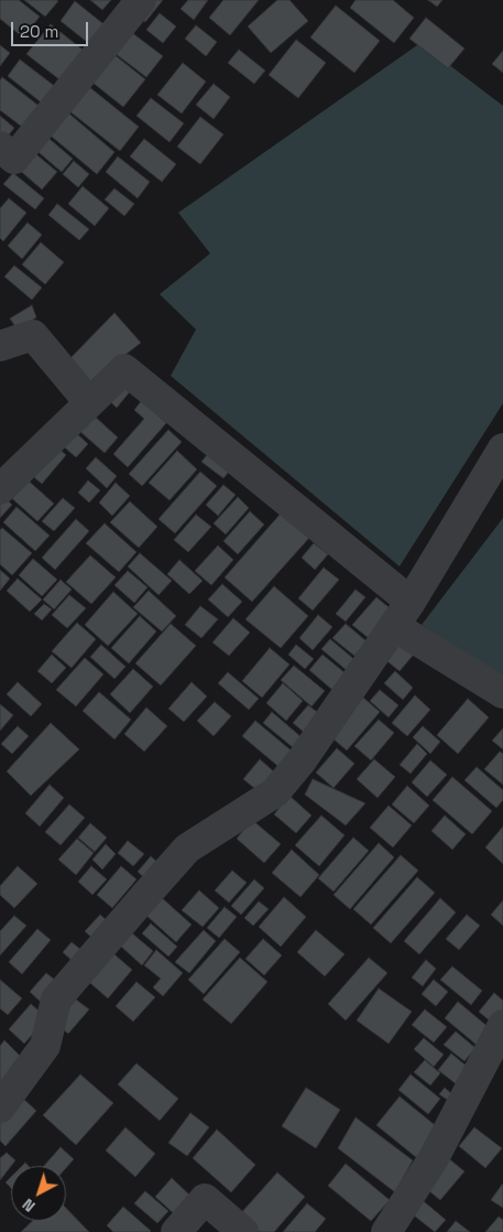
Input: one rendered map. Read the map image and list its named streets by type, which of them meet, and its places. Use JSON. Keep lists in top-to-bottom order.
{
  "scale_bar": "20 m",
  "north": "bottom left"
}
